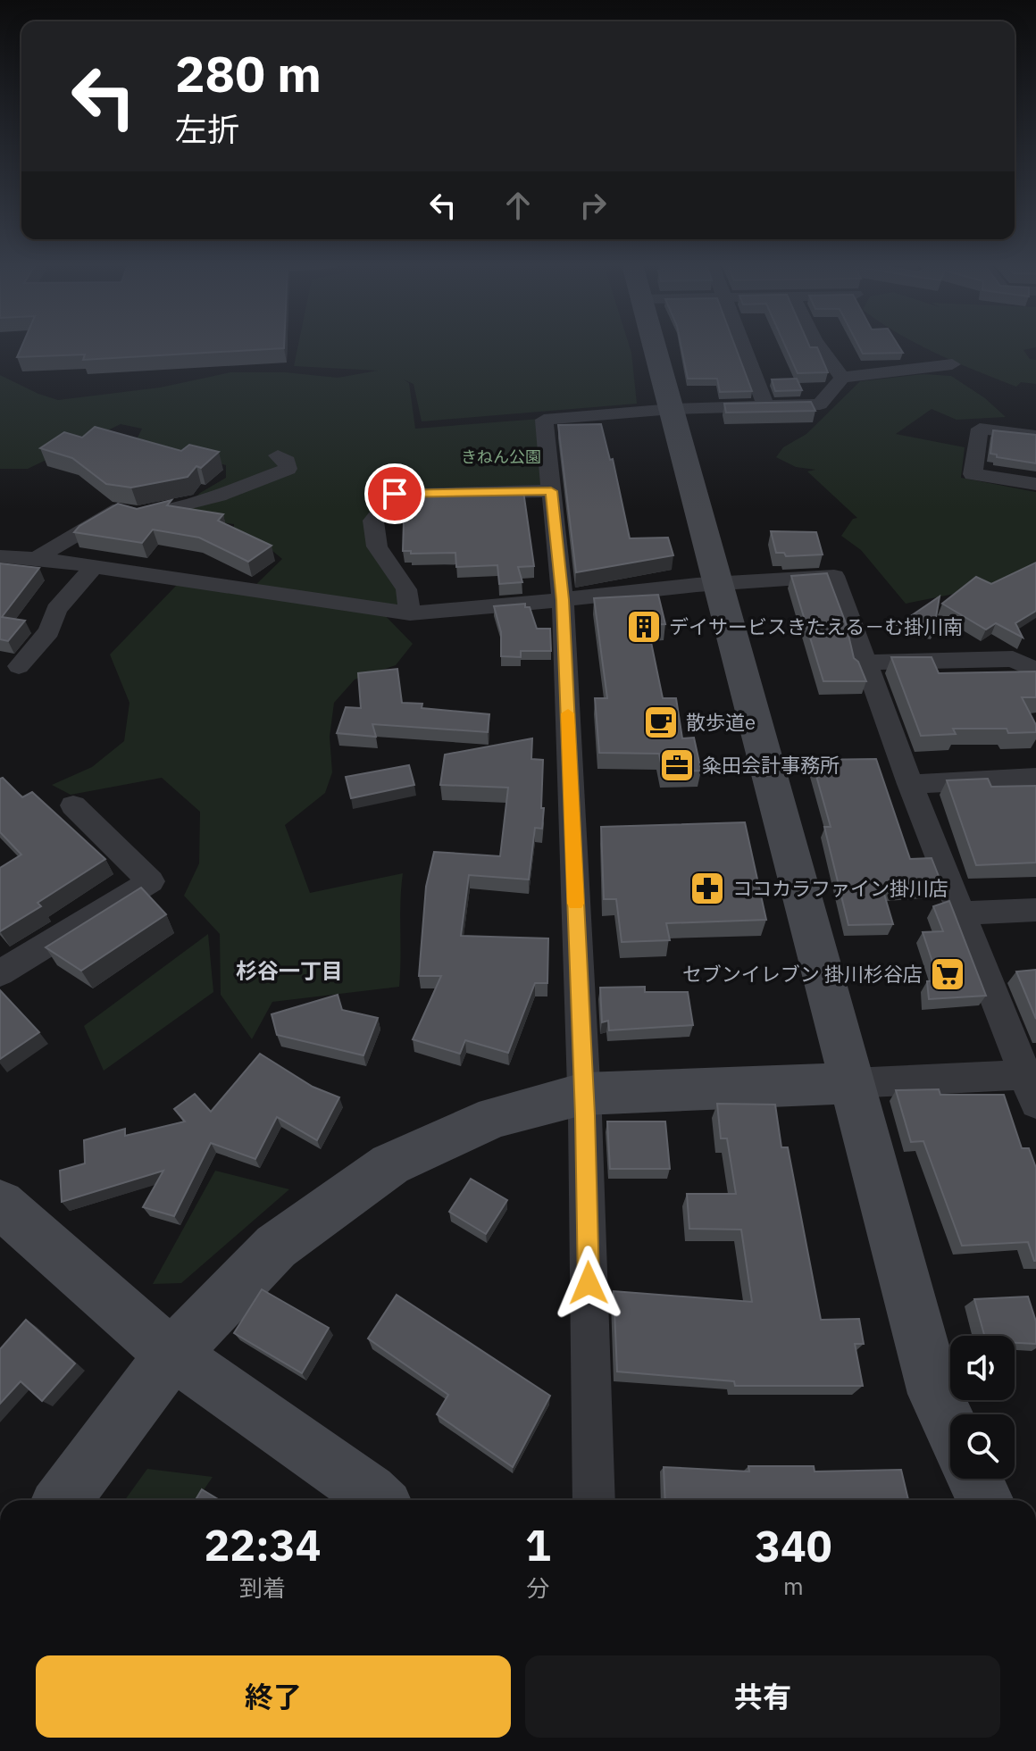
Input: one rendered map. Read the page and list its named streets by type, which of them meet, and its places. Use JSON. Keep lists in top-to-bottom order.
{
  "districts": ["杉谷一丁目"],
  "parks": ["きねん公園"],
  "places": {
    "building": ["デイサービスきたえる－む掛川南"],
    "cafe": ["散歩道e"],
    "office": ["粂田会計事務所"],
    "pharmacy": ["ココカラファイン掛川店"],
    "supermarket": ["セブンイレブン 掛川杉谷店"]
  },
  "page": {
    "turn": ["280 m", "左折"],
    "eta": [
      "22:34",
      "到着",
      "1",
      "分",
      "340",
      "m"
    ],
    "buttons": ["終了", "共有"]
  }
}
